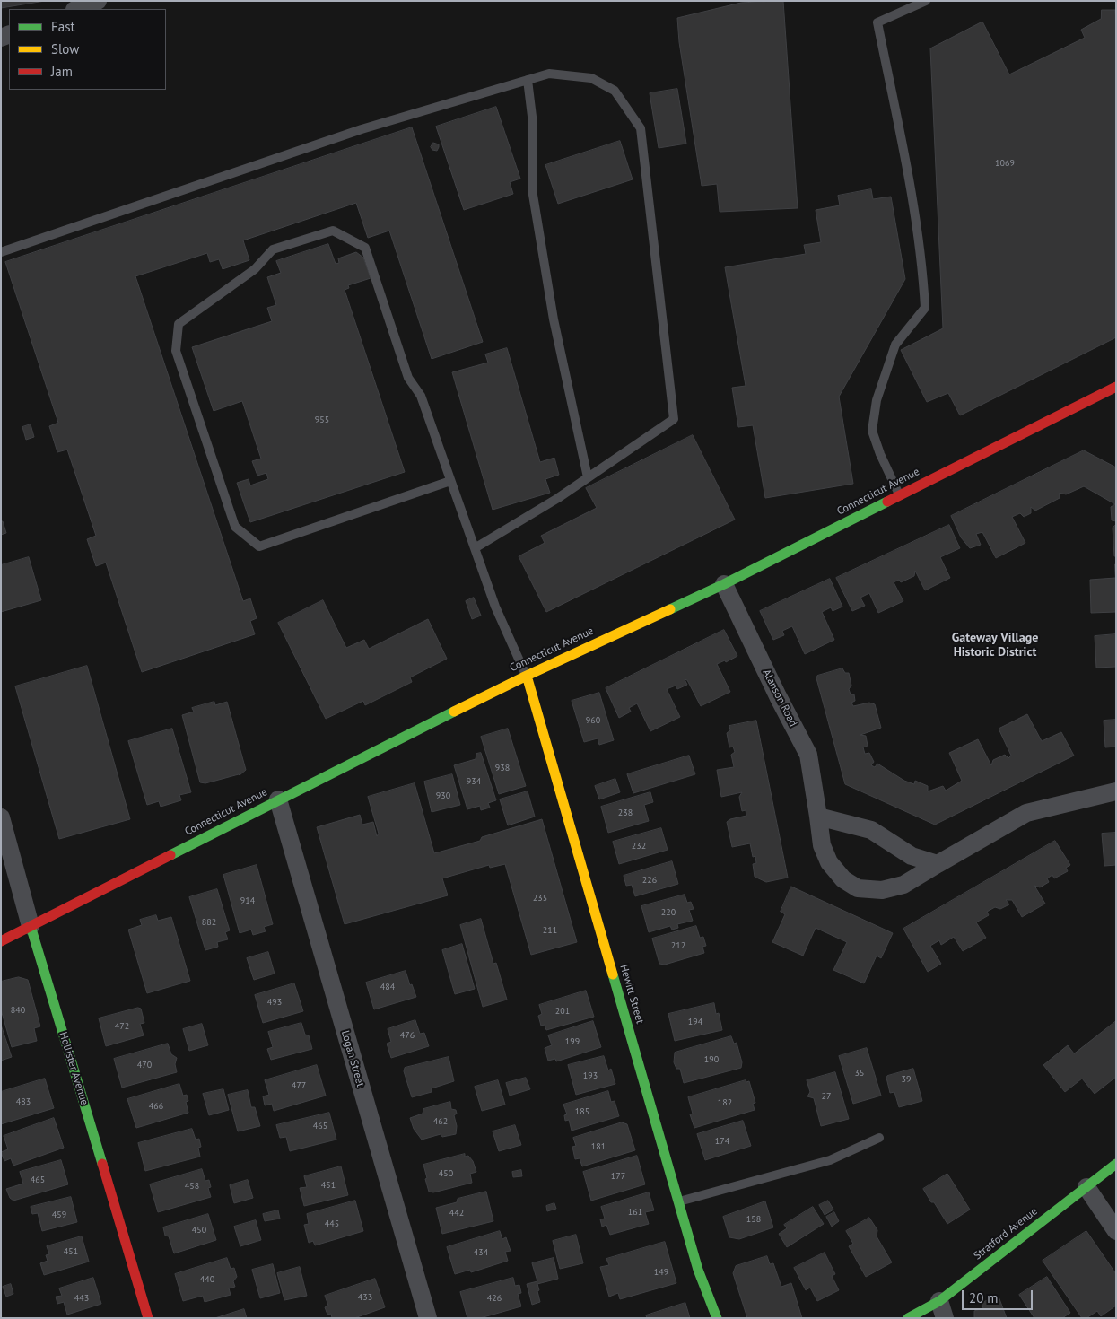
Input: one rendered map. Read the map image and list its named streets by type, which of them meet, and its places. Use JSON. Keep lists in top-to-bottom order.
{
  "streets": {
    "main road": [
      "Connecticut Avenue",
      "Hewitt Street",
      "Hollister Avenue",
      "Stratford Avenue"
    ],
    "street": ["Alanson Road", "Logan Street"]
  },
  "crossings": [
    ["Connecticut Avenue", "Alanson Road"],
    ["Connecticut Avenue", "Hewitt Street"],
    ["Connecticut Avenue", "Logan Street"],
    ["Connecticut Avenue", "Hollister Avenue"]
  ],
  "districts": ["Gateway Village Historic District"],
  "house_numbers": [
    "1069",
    "955",
    "960",
    "938",
    "934",
    "930",
    "238",
    "232",
    "226",
    "235",
    "914",
    "220",
    "882",
    "211",
    "212",
    "484",
    "493",
    "840",
    "201",
    "194",
    "472",
    "476",
    "199",
    "190",
    "470",
    "35",
    "193",
    "39",
    "477",
    "27",
    "483",
    "182",
    "466",
    "185",
    "462",
    "465",
    "174",
    "181",
    "450",
    "177",
    "465",
    "451",
    "458",
    "161",
    "442",
    "459",
    "158",
    "445",
    "450",
    "451",
    "434",
    "149",
    "440",
    "433",
    "443",
    "426"
  ],
  "legend": ["Fast", "Slow", "Jam"],
  "scale_bar": "20 m"
}
